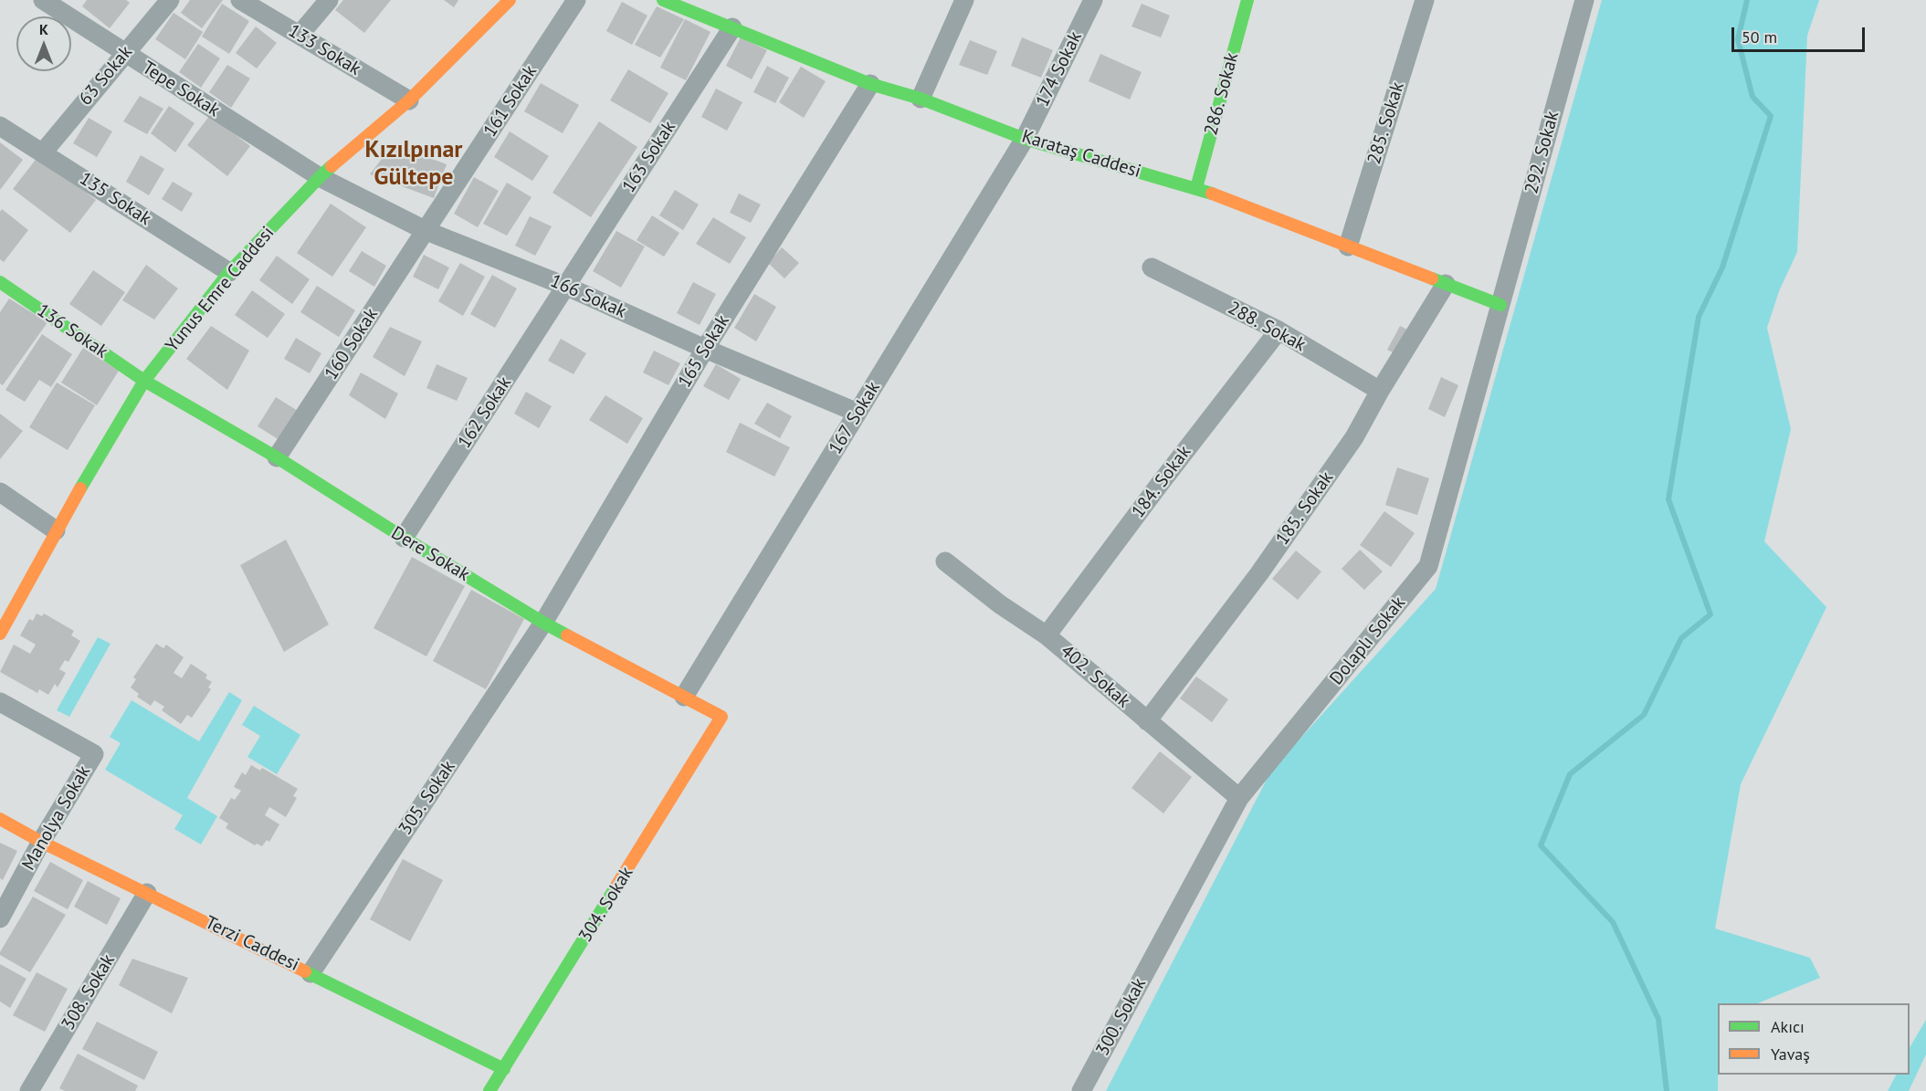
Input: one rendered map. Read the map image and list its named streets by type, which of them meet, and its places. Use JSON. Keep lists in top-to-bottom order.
{
  "streets": {
    "street": [
      "133 Sokak",
      "174 Sokak",
      "63 Sokak",
      "Tepe Sokak",
      "286. Sokak",
      "161 Sokak",
      "285. Sokak",
      "292. Sokak",
      "Karataş Caddesi",
      "163 Sokak",
      "135 Sokak",
      "Yunus Emre Caddesi",
      "166 Sokak",
      "288. Sokak",
      "136 Sokak",
      "160 Sokak",
      "165 Sokak",
      "162 Sokak",
      "167 Sokak",
      "184. Sokak",
      "185. Sokak",
      "Dere Sokak",
      "Dolaplı Sokak",
      "402. Sokak",
      "305. Sokak",
      "Manolya Sokak",
      "304. Sokak",
      "Terzi Caddesi",
      "308. Sokak",
      "300. Sokak"
    ]
  },
  "crossings": [
    ["133 Sokak", "Yunus Emre Caddesi"],
    ["174 Sokak", "Karataş Caddesi"],
    ["174 Sokak", "167 Sokak"],
    ["63 Sokak", "Tepe Sokak"],
    ["63 Sokak", "135 Sokak"],
    ["Tepe Sokak", "Yunus Emre Caddesi"],
    ["Tepe Sokak", "166 Sokak"],
    ["286. Sokak", "Karataş Caddesi"],
    ["161 Sokak", "166 Sokak"],
    ["161 Sokak", "160 Sokak"],
    ["285. Sokak", "Karataş Caddesi"],
    ["292. Sokak", "Karataş Caddesi"],
    ["292. Sokak", "Dolaplı Sokak"],
    ["Karataş Caddesi", "163 Sokak"],
    ["Karataş Caddesi", "165 Sokak"],
    ["Karataş Caddesi", "167 Sokak"],
    ["Karataş Caddesi", "185. Sokak"],
    ["Karataş Caddesi", "Dolaplı Sokak"],
    ["163 Sokak", "166 Sokak"],
    ["163 Sokak", "162 Sokak"],
    ["135 Sokak", "Yunus Emre Caddesi"],
    ["Yunus Emre Caddesi", "166 Sokak"],
    ["Yunus Emre Caddesi", "136 Sokak"],
    ["Yunus Emre Caddesi", "Dere Sokak"],
    ["166 Sokak", "160 Sokak"],
    ["166 Sokak", "165 Sokak"],
    ["166 Sokak", "162 Sokak"],
    ["166 Sokak", "167 Sokak"],
    ["288. Sokak", "184. Sokak"],
    ["288. Sokak", "185. Sokak"],
    ["136 Sokak", "Dere Sokak"],
    ["160 Sokak", "Dere Sokak"],
    ["165 Sokak", "Dere Sokak"],
    ["165 Sokak", "305. Sokak"],
    ["162 Sokak", "Dere Sokak"],
    ["167 Sokak", "Dere Sokak"],
    ["184. Sokak", "402. Sokak"],
    ["185. Sokak", "402. Sokak"],
    ["Dere Sokak", "305. Sokak"],
    ["Dere Sokak", "304. Sokak"],
    ["Dolaplı Sokak", "402. Sokak"],
    ["Dolaplı Sokak", "300. Sokak"],
    ["305. Sokak", "Terzi Caddesi"],
    ["Manolya Sokak", "Terzi Caddesi"],
    ["304. Sokak", "Terzi Caddesi"],
    ["Terzi Caddesi", "308. Sokak"]
  ],
  "districts": ["Kızılpınar Gültepe"],
  "legend": ["Akıcı", "Yavaş"],
  "scale_bar": "50 m",
  "north": "top"
}
